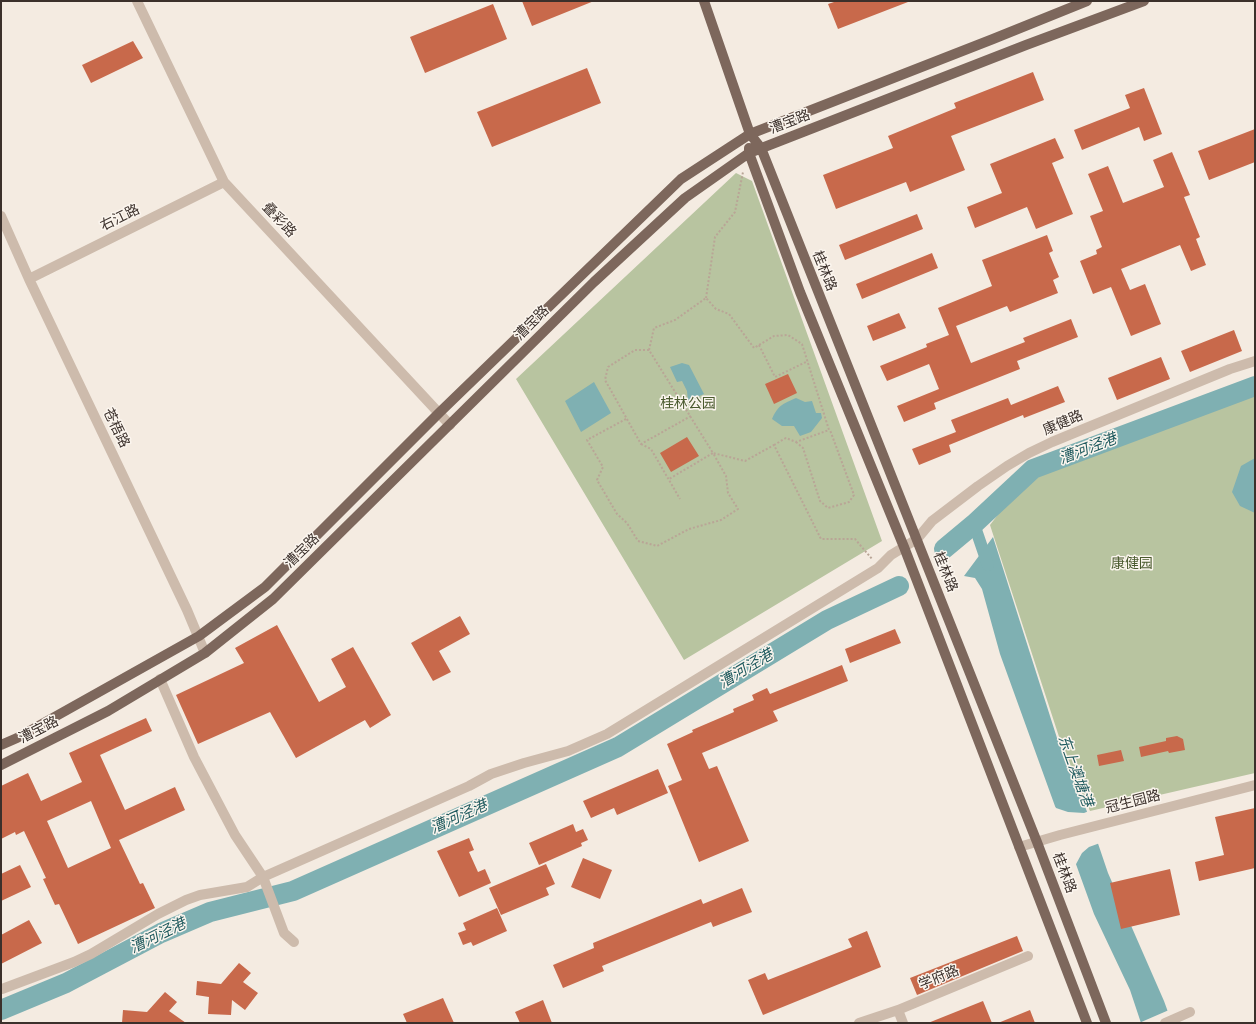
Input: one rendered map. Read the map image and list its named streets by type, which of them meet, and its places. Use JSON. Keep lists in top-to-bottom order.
{
  "streets": {
    "main road": ["漕宝路", "桂林路"],
    "street": [
      "右江路",
      "叠彩路",
      "康健路",
      "苍梧路",
      "冠生园路",
      "学府路"
    ]
  },
  "crossings": [
    ["漕宝路", "叠彩路"],
    ["漕宝路", "桂林路"],
    ["漕宝路", "苍梧路"],
    ["右江路", "叠彩路"],
    ["右江路", "苍梧路"],
    ["桂林路", "康健路"],
    ["桂林路", "冠生园路"]
  ],
  "water": ["漕河泾港", "东上澳塘港"],
  "parks": ["桂林公园", "康健园"]
}
